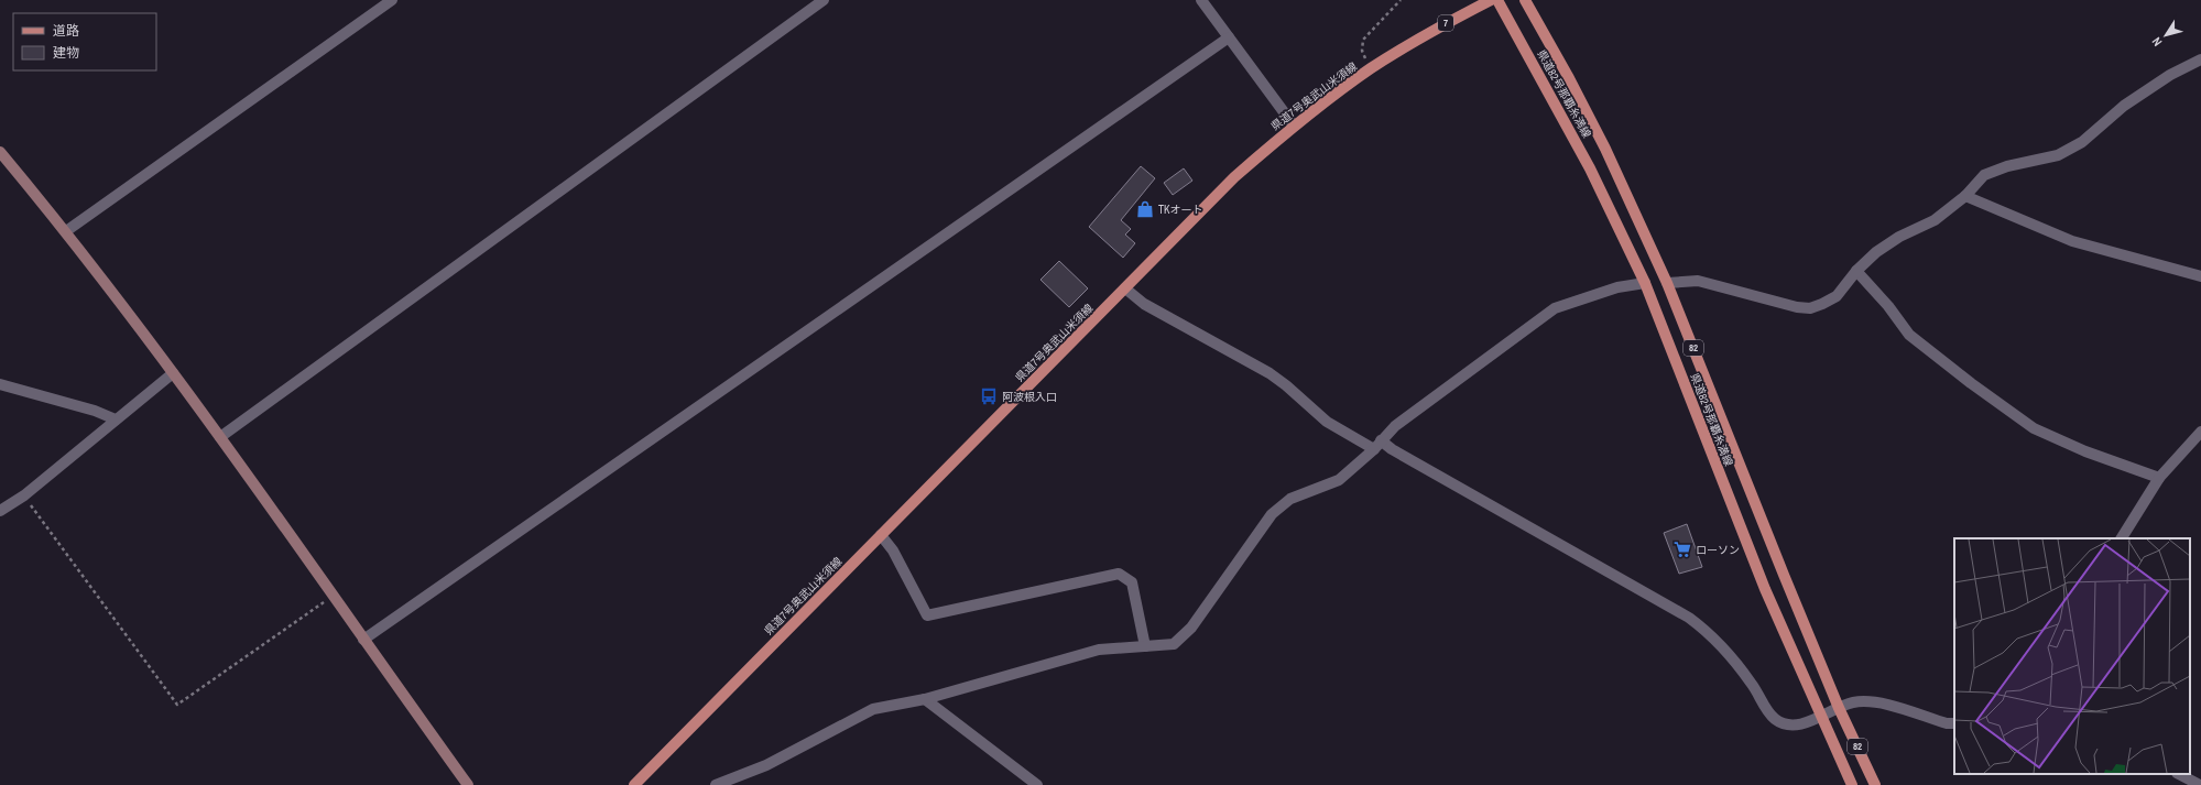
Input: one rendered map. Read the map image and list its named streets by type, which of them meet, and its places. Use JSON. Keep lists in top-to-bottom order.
{
  "streets": {
    "main road": [
      "7",
      "県道82号那覇糸満線",
      "県道7号奥武山米須線",
      "82"
    ]
  },
  "places": {
    "shop": ["TKオート"],
    "bus stop": ["阿波根入口"],
    "supermarket": ["ローソン"]
  },
  "legend": ["道路", "建物"],
  "north": "bottom left"
}
